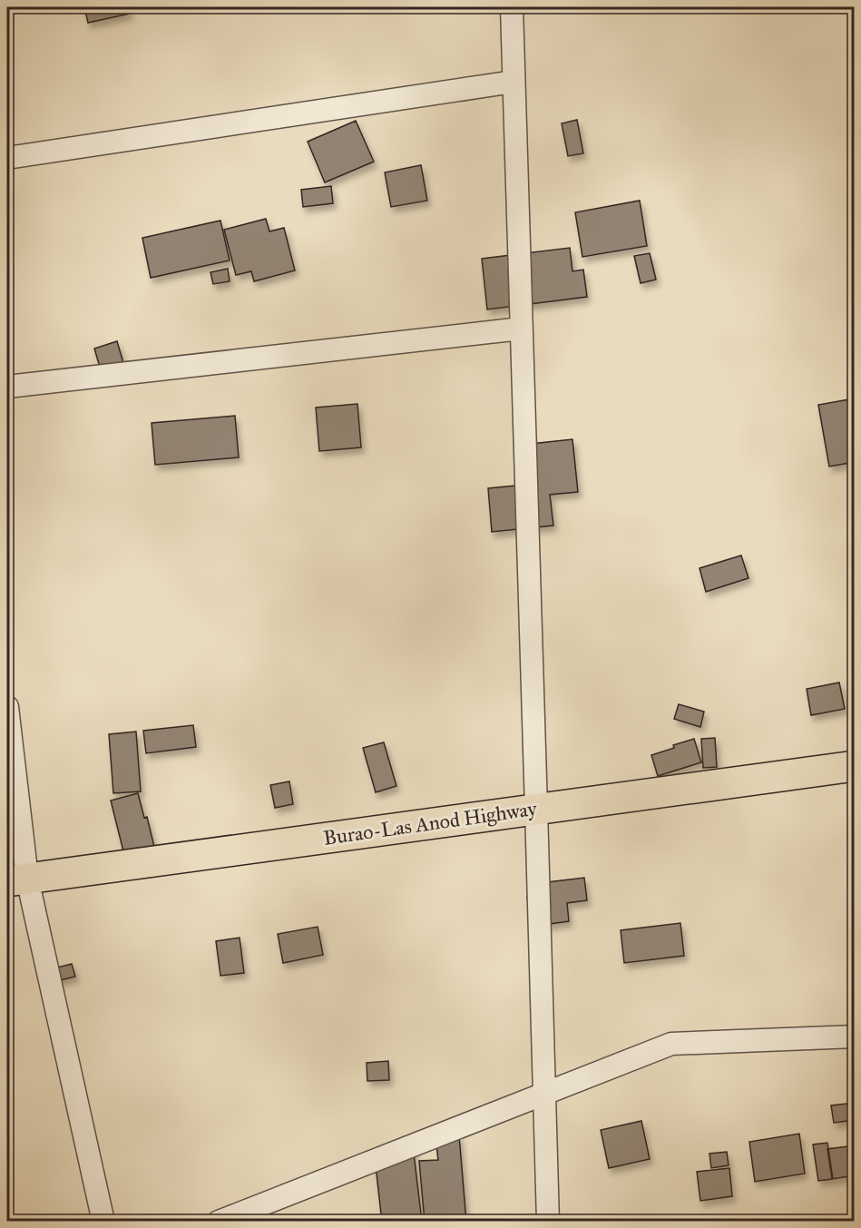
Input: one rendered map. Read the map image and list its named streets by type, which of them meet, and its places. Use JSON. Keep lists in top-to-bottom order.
{
  "streets": {
    "highway": ["Burao-Las Anod Highway"]
  }
}
